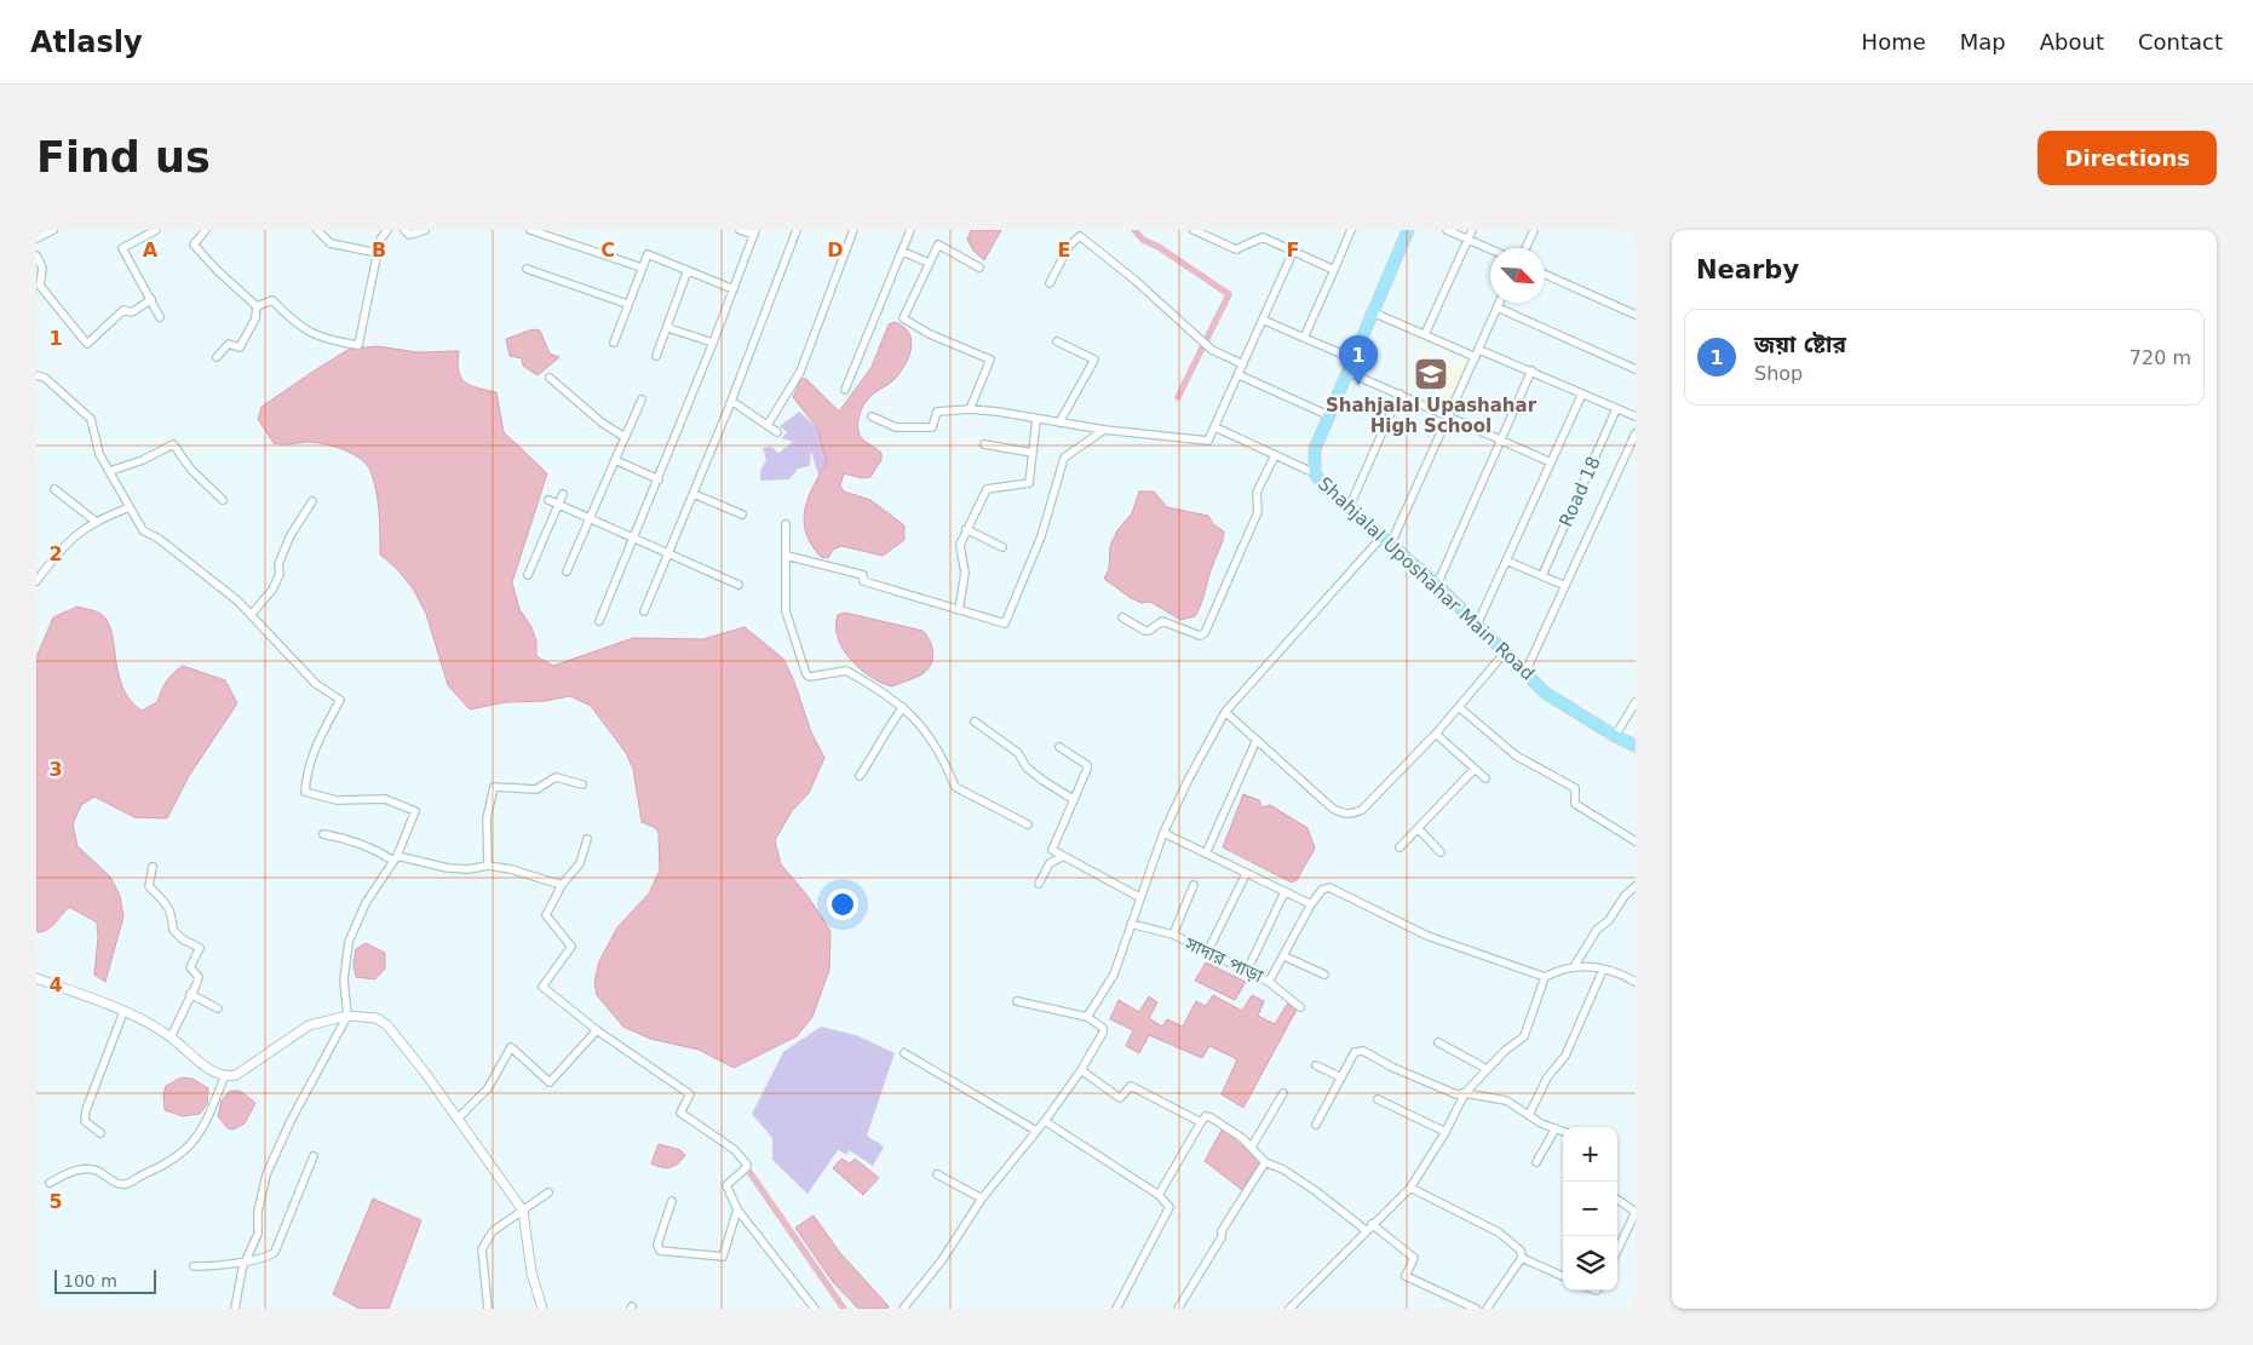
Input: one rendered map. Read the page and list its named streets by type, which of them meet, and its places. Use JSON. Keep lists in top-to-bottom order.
{
  "streets": {
    "main road": ["Shahjalal Uposhahar Main Road"],
    "street": ["Road 18", "সাদার পাড়া"]
  },
  "places": {
    "school or university": ["Shahjalal Upashahar High School"]
  },
  "scale_bar": "100 m",
  "north": "bottom right",
  "page": {
    "header": "Atlasly",
    "nav": [
      "Home",
      "Map",
      "About",
      "Contact"
    ],
    "buttons": "Directions",
    "title": "Find us",
    "heading": "Nearby",
    "list": [
      {
        "mark": "1",
        "name": "জয়া ষ্টোর",
        "note": "Shop",
        "value": "720 m"
      }
    ],
    "pins": "1",
    "map_buttons": ["+", "−"],
    "scale": "100 m"
  },
  "grid": {
    "columns": [
      "A",
      "B",
      "C",
      "D",
      "E",
      "F"
    ],
    "rows": [
      "1",
      "2",
      "3",
      "4",
      "5"
    ]
  }
}
